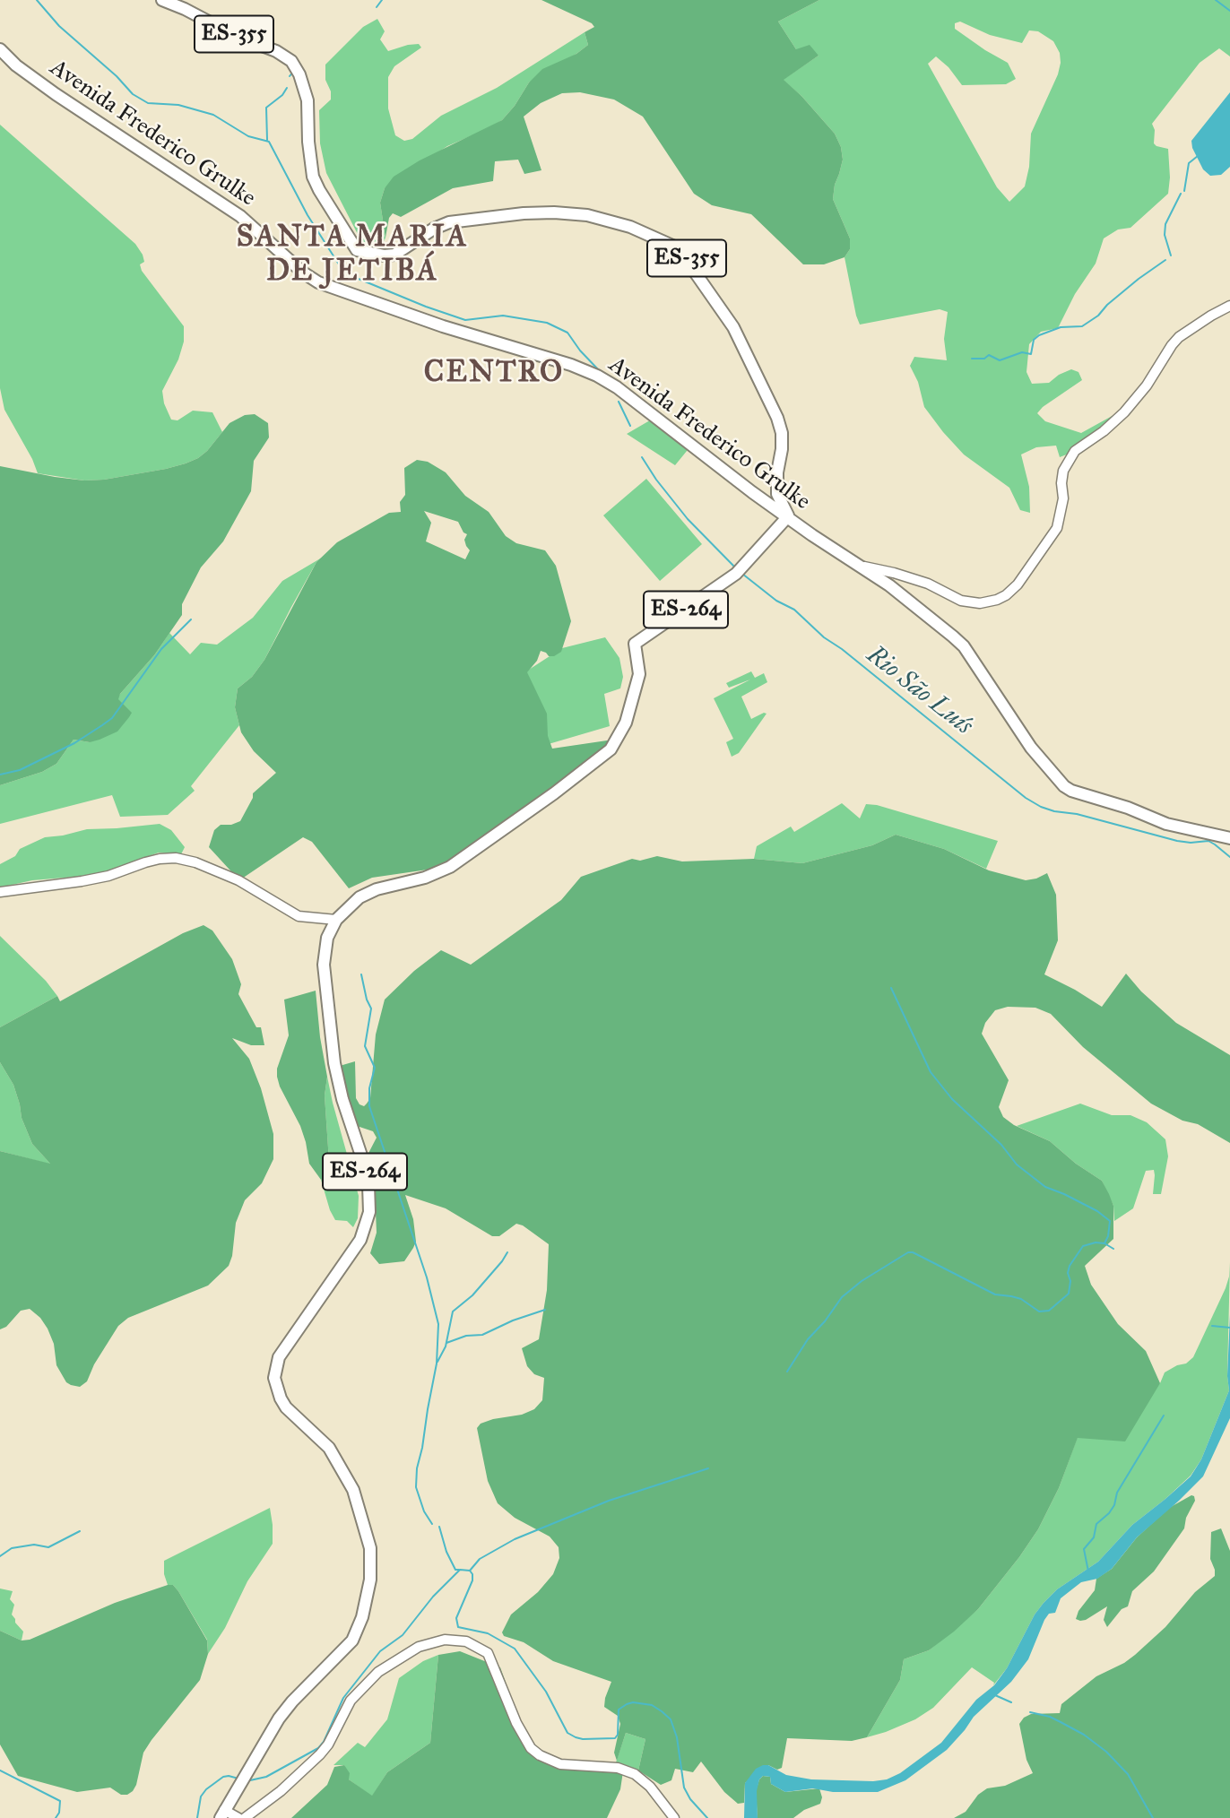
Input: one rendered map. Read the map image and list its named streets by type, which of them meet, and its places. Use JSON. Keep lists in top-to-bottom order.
{
  "streets": {
    "main road": ["ES-355", "Avenida Frederico Grulke", "ES-264"]
  },
  "crossings": [
    ["ES-355", "Avenida Frederico Grulke"],
    ["ES-355", "ES-264"],
    ["Avenida Frederico Grulke", "ES-264"]
  ],
  "districts": ["SANTA MARIA DE JETIBÁ", "CENTRO"],
  "water": ["Rio São Luís"]
}
